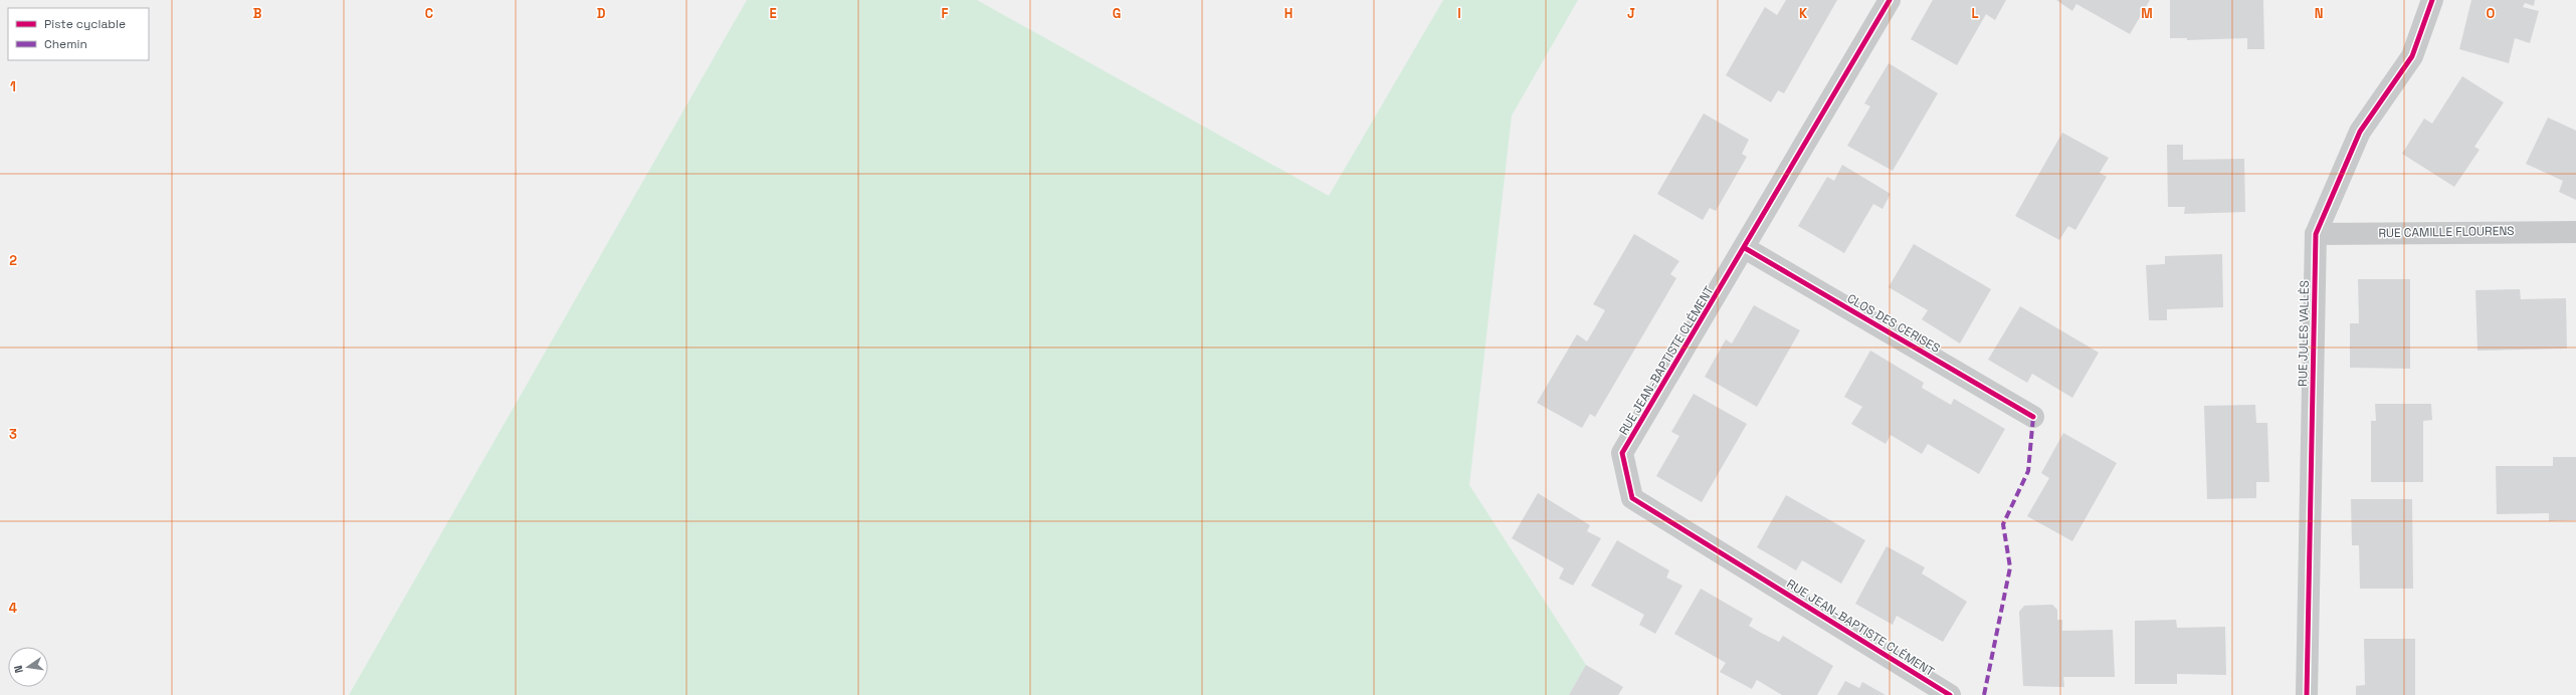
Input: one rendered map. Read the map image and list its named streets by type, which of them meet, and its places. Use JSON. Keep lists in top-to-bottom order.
{
  "streets": {
    "street": [
      "RUE CAMILLE FLOURENS",
      "CLOS DES CERISES",
      "RUE JULES VALLÈS",
      "RUE JEAN-BAPTISTE CLÉMENT"
    ]
  },
  "crossings": [
    ["RUE CAMILLE FLOURENS", "RUE JULES VALLÈS"],
    ["CLOS DES CERISES", "RUE JEAN-BAPTISTE CLÉMENT"]
  ],
  "legend": ["Piste cyclable", "Chemin"],
  "north": "left",
  "grid": {
    "columns": [
      "B",
      "C",
      "D",
      "E",
      "F",
      "G",
      "H",
      "I",
      "J",
      "K",
      "L",
      "M",
      "N",
      "O"
    ],
    "rows": [
      "1",
      "2",
      "3",
      "4"
    ]
  }
}
